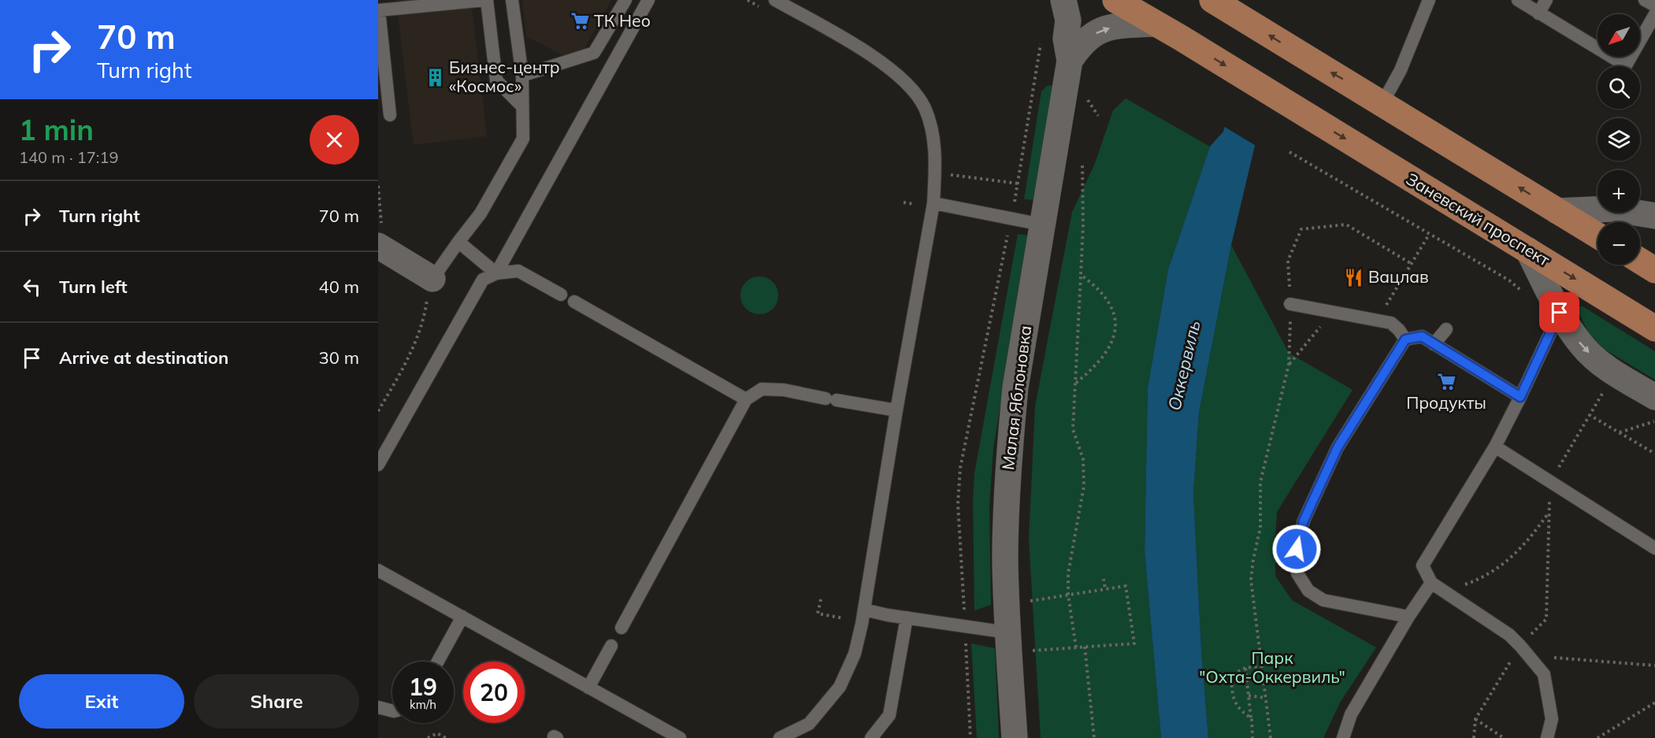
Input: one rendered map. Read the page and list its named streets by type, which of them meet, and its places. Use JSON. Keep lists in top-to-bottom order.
{
  "streets": {
    "main road": ["Заневский проспект"],
    "street": ["Малая Яблоновка"]
  },
  "crossings": [
    ["Заневский проспект", "Малая Яблоновка"]
  ],
  "water": ["Оккервиль"],
  "parks": ["Парк \"Охта-Оккервиль\""],
  "places": {
    "supermarket": ["ТК Нео", "Продукты"],
    "building": ["Бизнес-центр «Космос»"],
    "restaurant": ["Вацлав"]
  },
  "north": "bottom left",
  "page": {
    "turn": ["70 m", "Turn right"],
    "map_buttons": ["+", "−"],
    "heading": ["1 min", "140 m · 17:19"],
    "list": [
      {
        "name": "Turn right",
        "value": "70 m"
      },
      {
        "name": "Turn left",
        "value": "40 m"
      },
      {
        "name": "Arrive at destination",
        "value": "30 m"
      }
    ],
    "speed": "19 km/h",
    "limit": "20",
    "buttons": ["Exit", "Share"]
  }
}
